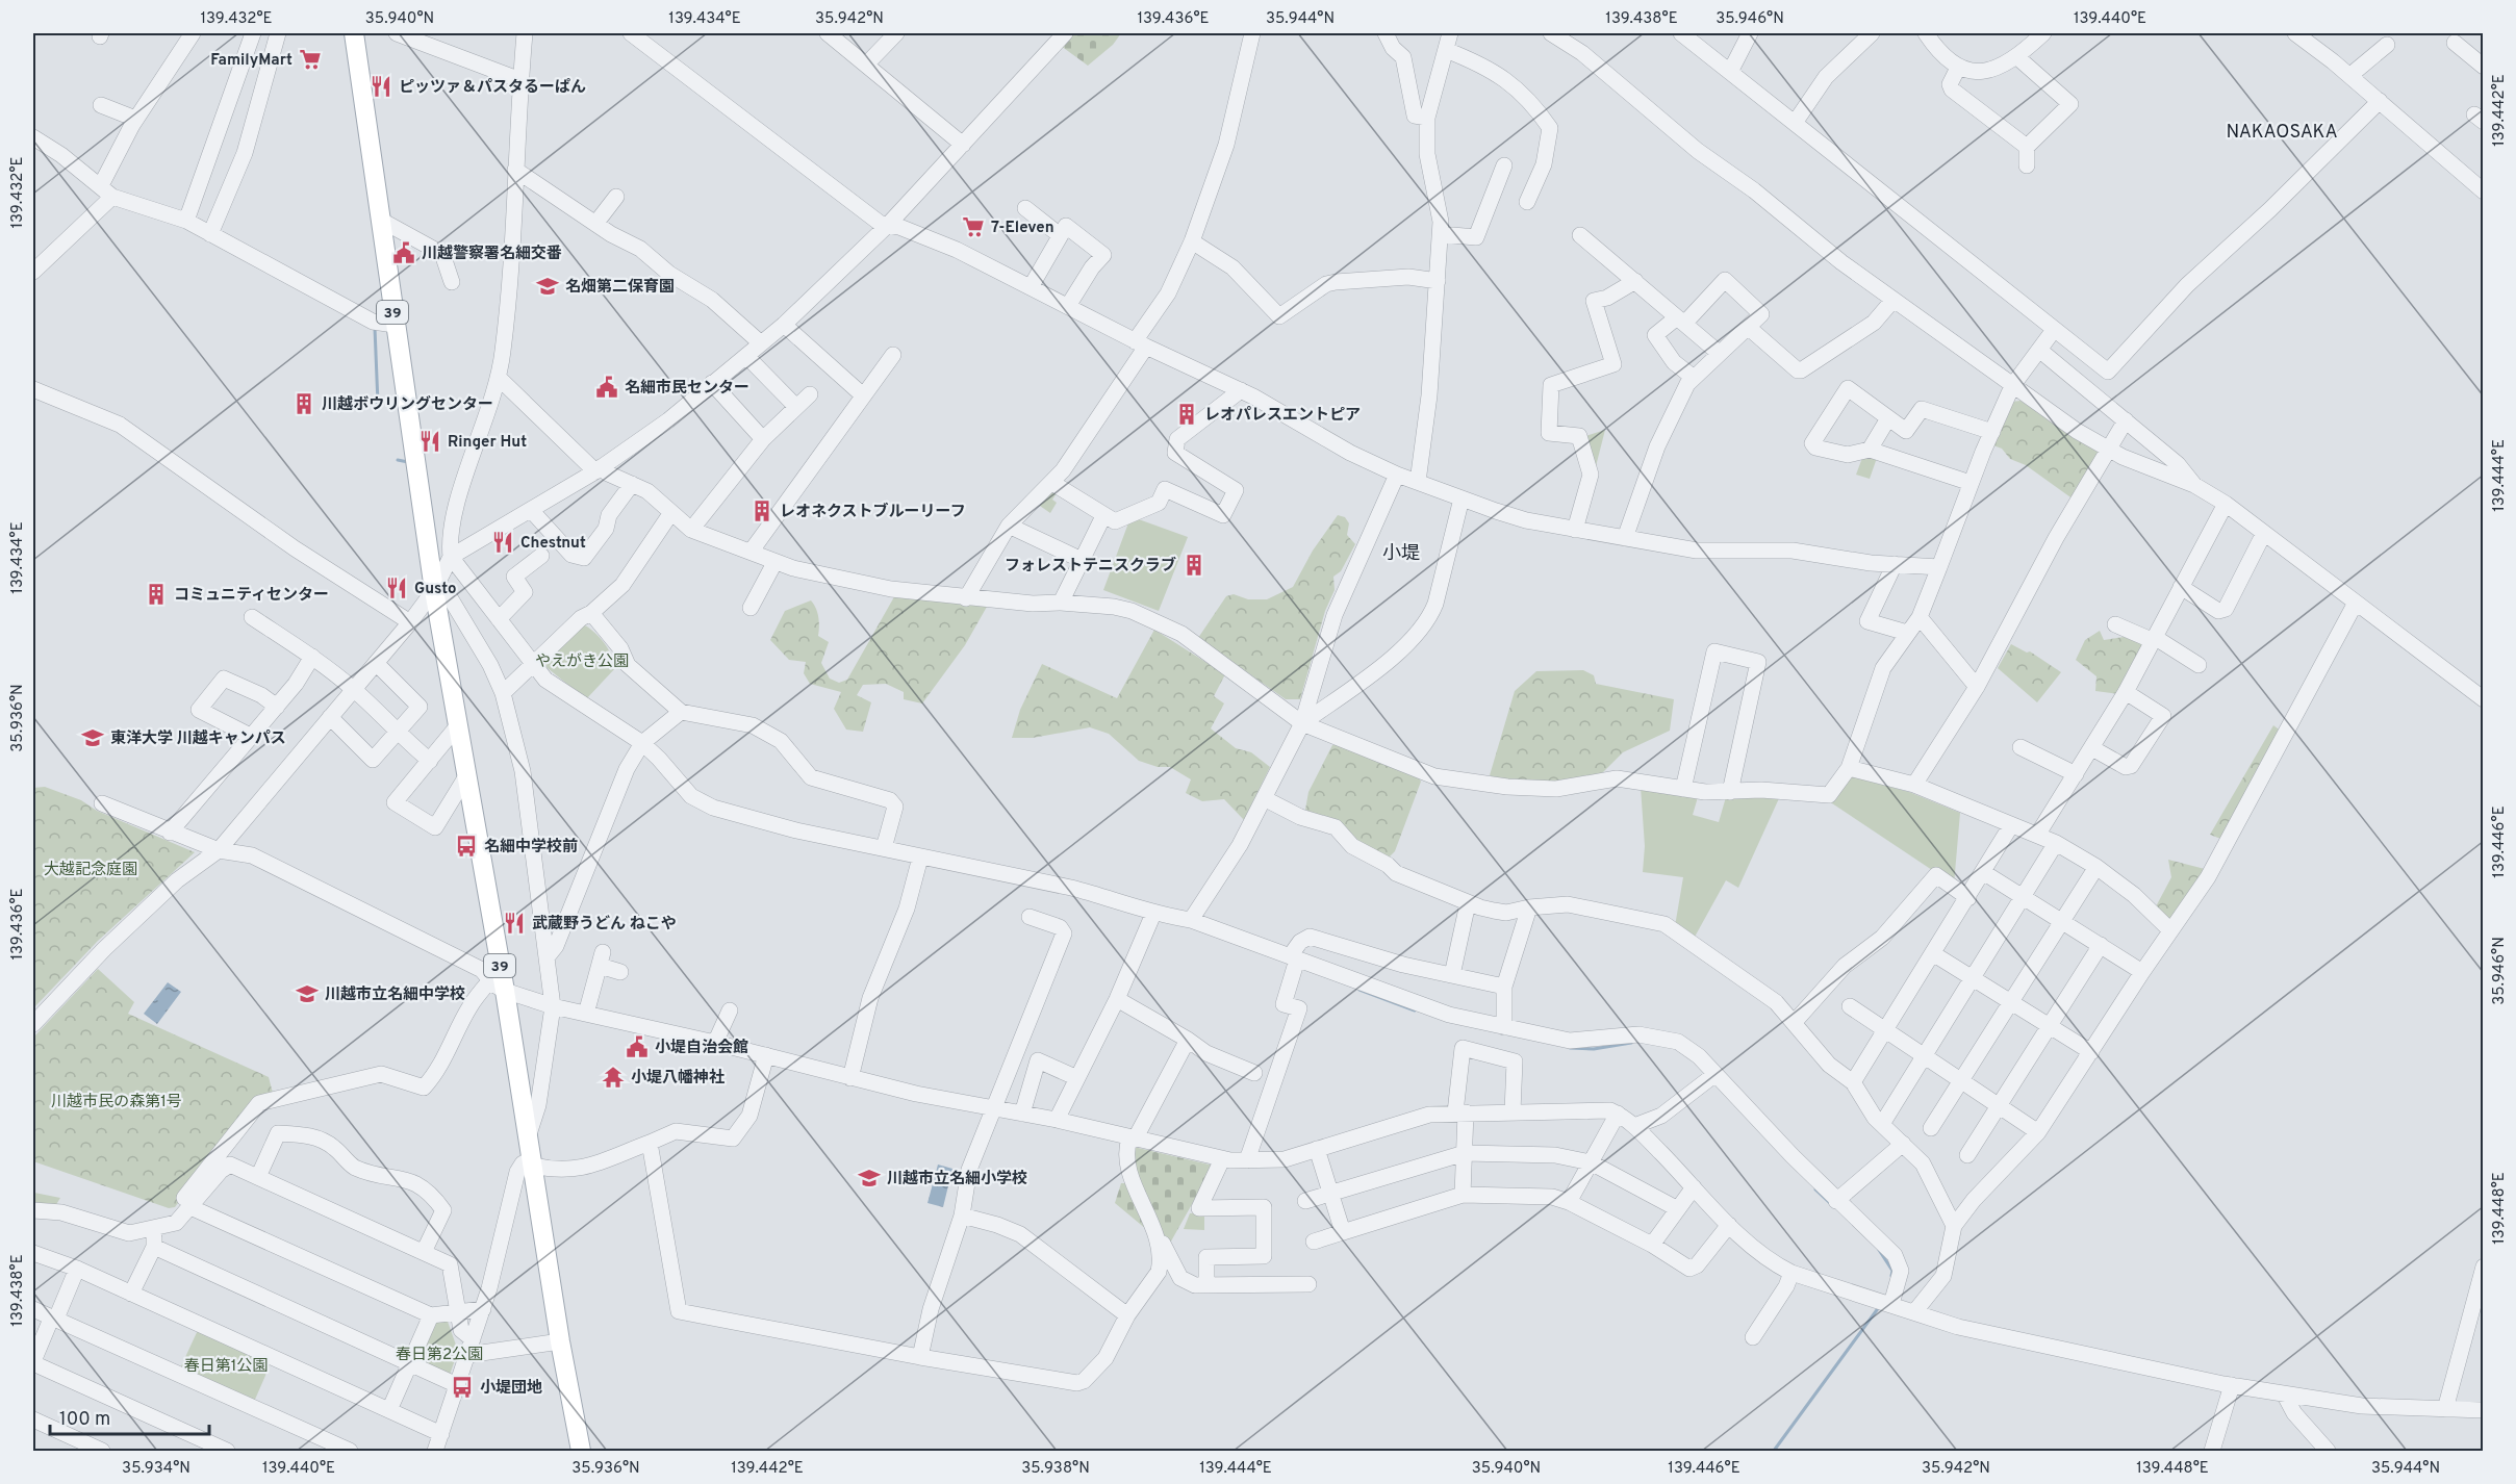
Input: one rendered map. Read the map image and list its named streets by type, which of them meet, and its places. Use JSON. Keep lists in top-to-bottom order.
{
  "streets": {
    "main road": ["39"]
  },
  "districts": ["NAKAOSAKA", "小堤"],
  "parks": [
    "やえがき公園",
    "大越記念庭園",
    "川越市民の森第1号",
    "春日第2公園",
    "春日第1公園"
  ],
  "places": {
    "supermarket": ["FamilyMart", "7-Eleven"],
    "restaurant": [
      "ピッツァ＆パスタるーぱん",
      "Ringer Hut",
      "Chestnut",
      "Gusto",
      "武蔵野うどん ねこや"
    ],
    "public building": ["川越警察署名細交番", "名細市民センター", "小堤自治会館"],
    "school or university": [
      "名畑第二保育園",
      "東洋大学 川越キャンパス",
      "川越市立名細中学校",
      "川越市立名細小学校"
    ],
    "building": [
      "川越ボウリングセンター",
      "レオパレスエントピア",
      "レオネクストブルーリーフ",
      "フォレストテニスクラブ",
      "コミュニティセンター"
    ],
    "bus stop": ["名細中学校前", "小堤団地"],
    "temple": ["小堤八幡神社"]
  },
  "scale_bar": "100 m",
  "coordinates": [
    "139.432°E",
    "35.940°N",
    "139.434°E",
    "35.942°N",
    "139.436°E",
    "35.944°N",
    "139.438°E",
    "35.946°N",
    "139.440°E",
    "139.442°E",
    "139.444°E",
    "35.936°N",
    "139.446°E",
    "139.448°E",
    "35.934°N",
    "35.938°N"
  ]
}
